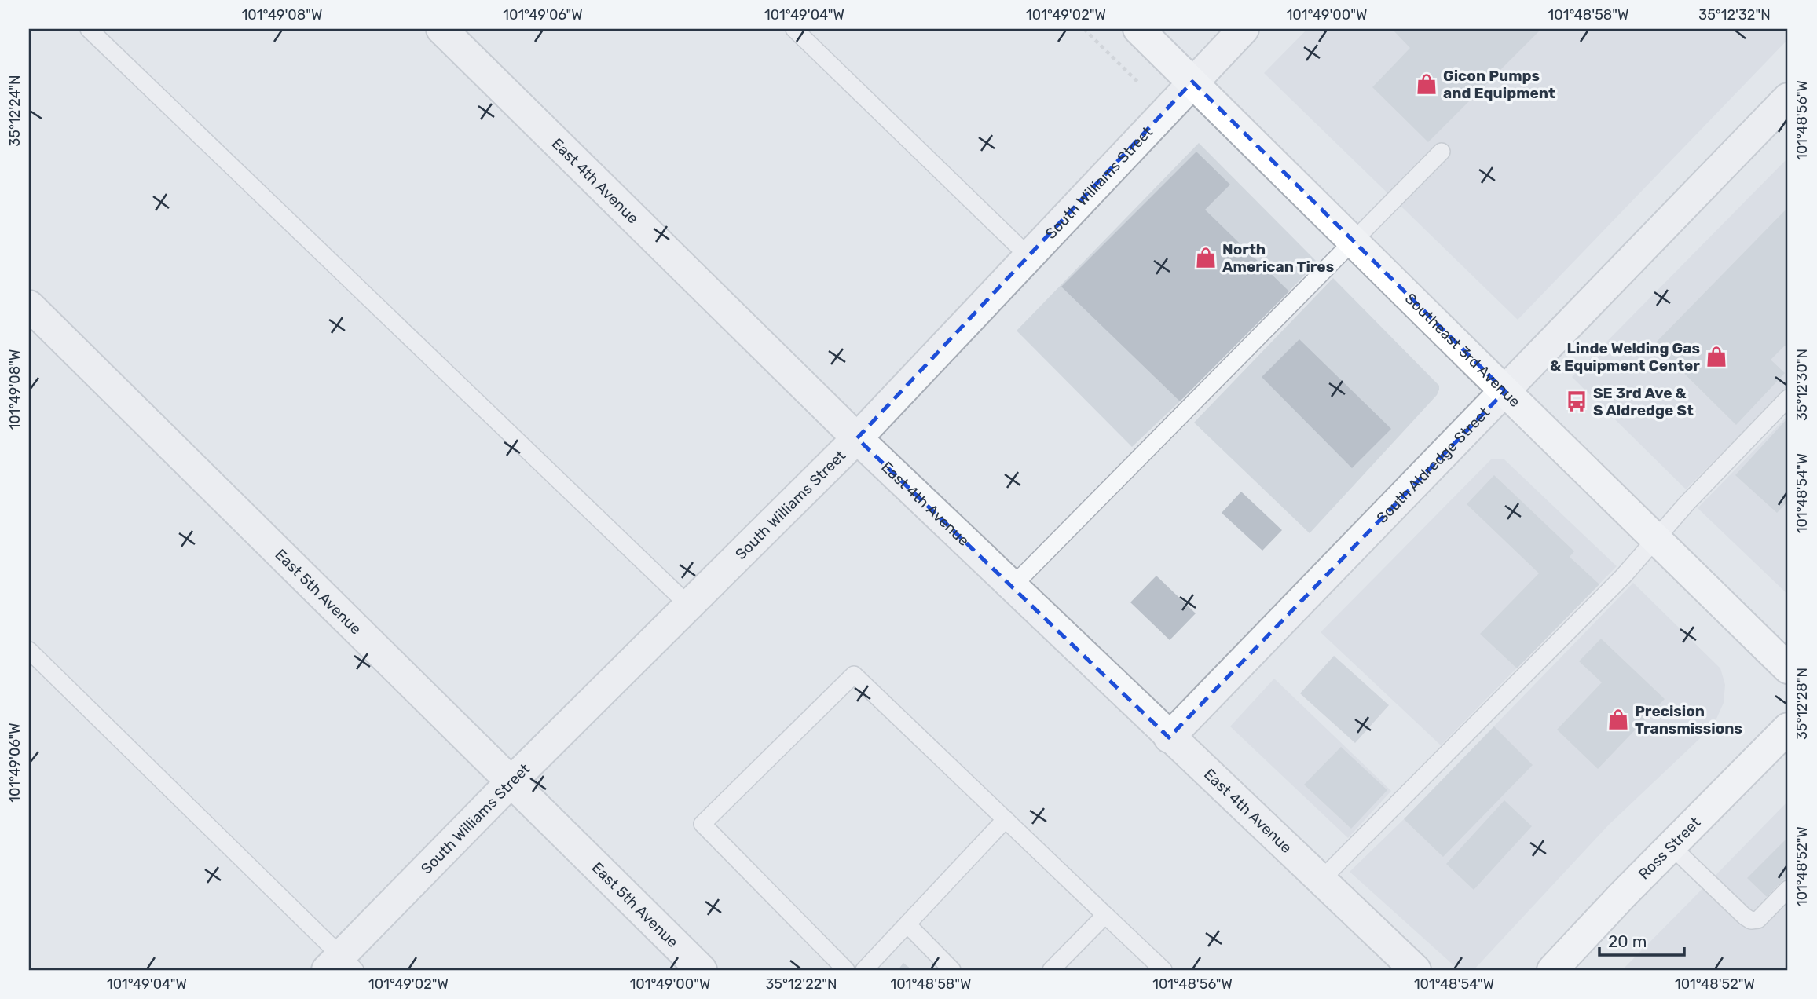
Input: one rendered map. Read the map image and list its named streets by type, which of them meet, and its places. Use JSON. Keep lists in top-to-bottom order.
{
  "streets": {
    "main road": ["Southeast 3rd Avenue", "Ross Street"],
    "street": [
      "East 4th Avenue",
      "South Williams Street",
      "South Aldredge Street",
      "East 5th Avenue"
    ]
  },
  "crossings": [
    ["East 4th Avenue", "South Williams Street"],
    ["East 4th Avenue", "South Aldredge Street"],
    ["South Williams Street", "Southeast 3rd Avenue"],
    ["South Williams Street", "East 5th Avenue"],
    ["Southeast 3rd Avenue", "South Aldredge Street"]
  ],
  "places": {
    "shop": [
      "Gicon Pumps and Equipment",
      "North American Tires",
      "Linde Welding Gas & Equipment Center",
      "Precision Transmissions"
    ],
    "bus stop": ["SE 3rd Ave & S Aldredge St"]
  },
  "scale_bar": "20 m",
  "coordinates": [
    "101°49'08\"W",
    "101°49'06\"W",
    "101°49'04\"W",
    "101°49'02\"W",
    "101°49'00\"W",
    "101°48'58\"W",
    "35°12'32\"N",
    "35°12'24\"N",
    "101°48'56\"W",
    "35°12'30\"N",
    "101°48'54\"W",
    "35°12'28\"N",
    "101°48'52\"W",
    "35°12'22\"N"
  ]
}
